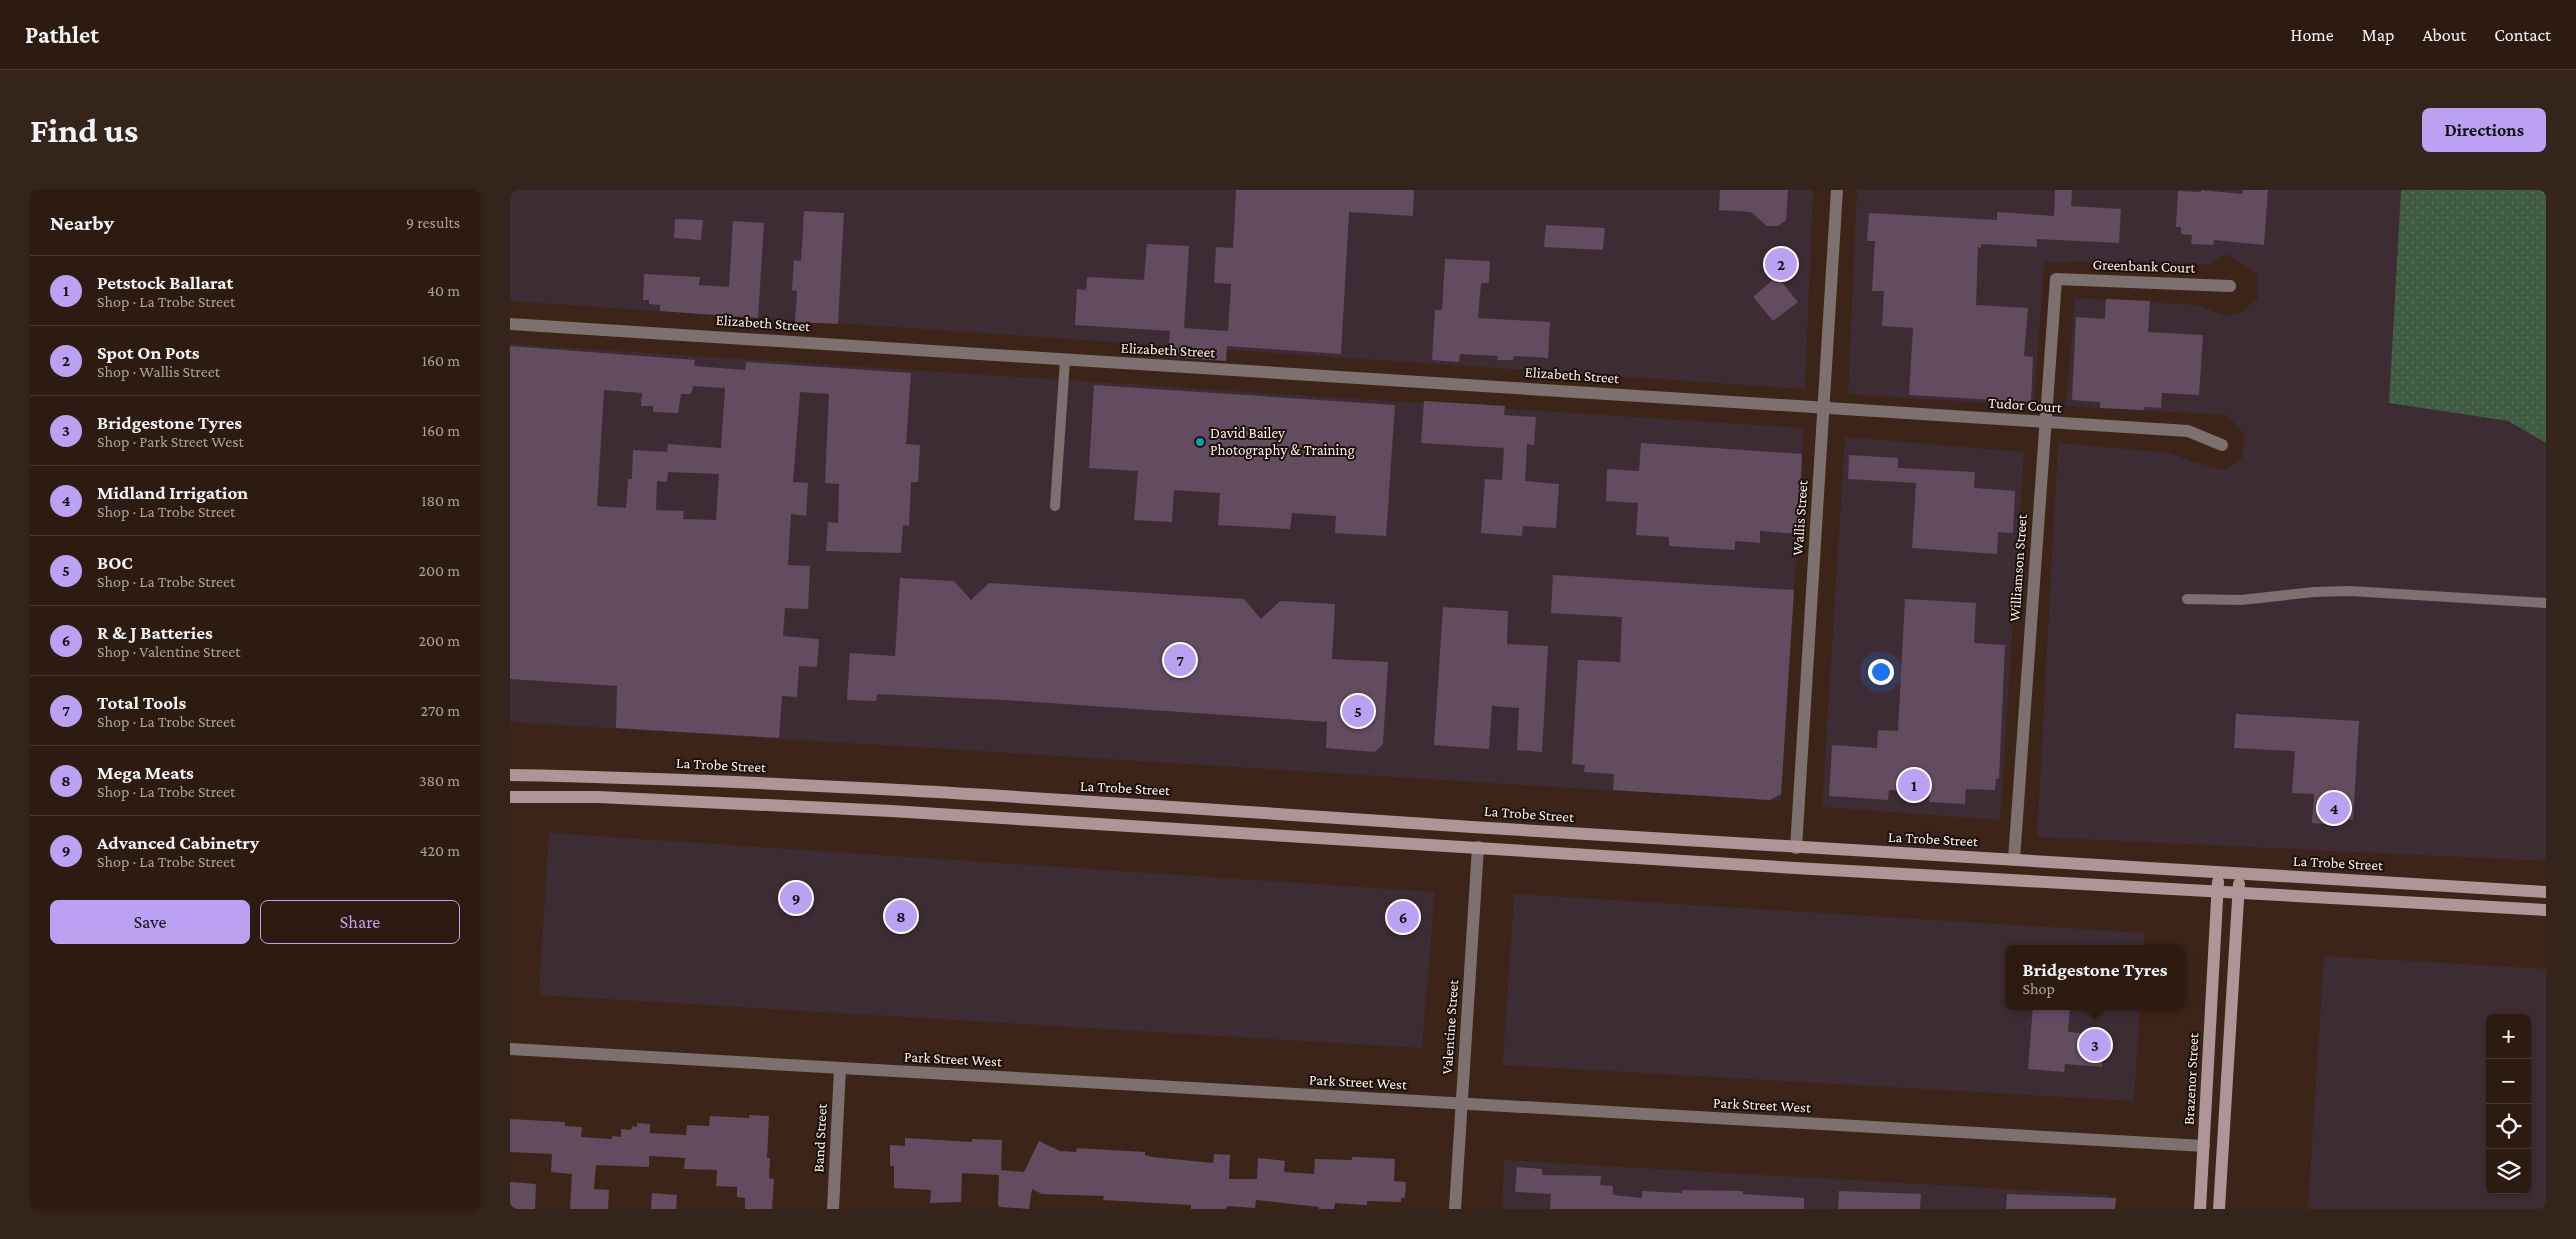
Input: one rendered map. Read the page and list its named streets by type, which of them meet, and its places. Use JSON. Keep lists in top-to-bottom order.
{
  "streets": {
    "main road": ["La Trobe Street", "Brazenor Street"],
    "street": [
      "Greenbank Court",
      "Elizabeth Street",
      "Tudor Court",
      "Wallis Street",
      "Williamson Street",
      "Valentine Street",
      "Park Street West",
      "Band Street"
    ]
  },
  "crossings": [
    ["Greenbank Court", "Williamson Street"],
    ["Elizabeth Street", "Tudor Court"],
    ["Elizabeth Street", "Wallis Street"],
    ["Tudor Court", "Wallis Street"],
    ["Tudor Court", "Williamson Street"],
    ["Wallis Street", "La Trobe Street"],
    ["Williamson Street", "La Trobe Street"],
    ["La Trobe Street", "Brazenor Street"],
    ["Valentine Street", "Park Street West"],
    ["Park Street West", "Brazenor Street"],
    ["Park Street West", "Band Street"]
  ],
  "places": ["David Bailey Photography & Training"],
  "page": {
    "header": "Pathlet",
    "nav": [
      "Home",
      "Map",
      "About",
      "Contact"
    ],
    "buttons": [
      "Directions",
      ["Save", "Share"]
    ],
    "title": "Find us",
    "heading": ["Nearby", "9 results"],
    "pins": [
      "2",
      "7",
      "5",
      "1",
      "4",
      "9",
      "8",
      "6",
      "3"
    ],
    "list": [
      {
        "mark": "1",
        "name": "Petstock Ballarat",
        "note": "Shop · La Trobe Street",
        "value": "40 m"
      },
      {
        "mark": "2",
        "name": "Spot On Pots",
        "note": "Shop · Wallis Street",
        "value": "160 m"
      },
      {
        "mark": "3",
        "name": "Bridgestone Tyres",
        "note": "Shop · Park Street West",
        "value": "160 m"
      },
      {
        "mark": "4",
        "name": "Midland Irrigation",
        "note": "Shop · La Trobe Street",
        "value": "180 m"
      },
      {
        "mark": "5",
        "name": "BOC",
        "note": "Shop · La Trobe Street",
        "value": "200 m"
      },
      {
        "mark": "6",
        "name": "R & J Batteries",
        "note": "Shop · Valentine Street",
        "value": "200 m"
      },
      {
        "mark": "7",
        "name": "Total Tools",
        "note": "Shop · La Trobe Street",
        "value": "270 m"
      },
      {
        "mark": "8",
        "name": "Mega Meats",
        "note": "Shop · La Trobe Street",
        "value": "380 m"
      },
      {
        "mark": "9",
        "name": "Advanced Cabinetry",
        "note": "Shop · La Trobe Street",
        "value": "420 m"
      }
    ],
    "popup": ["Bridgestone Tyres", "Shop"],
    "map_buttons": ["+", "−"]
  }
}
